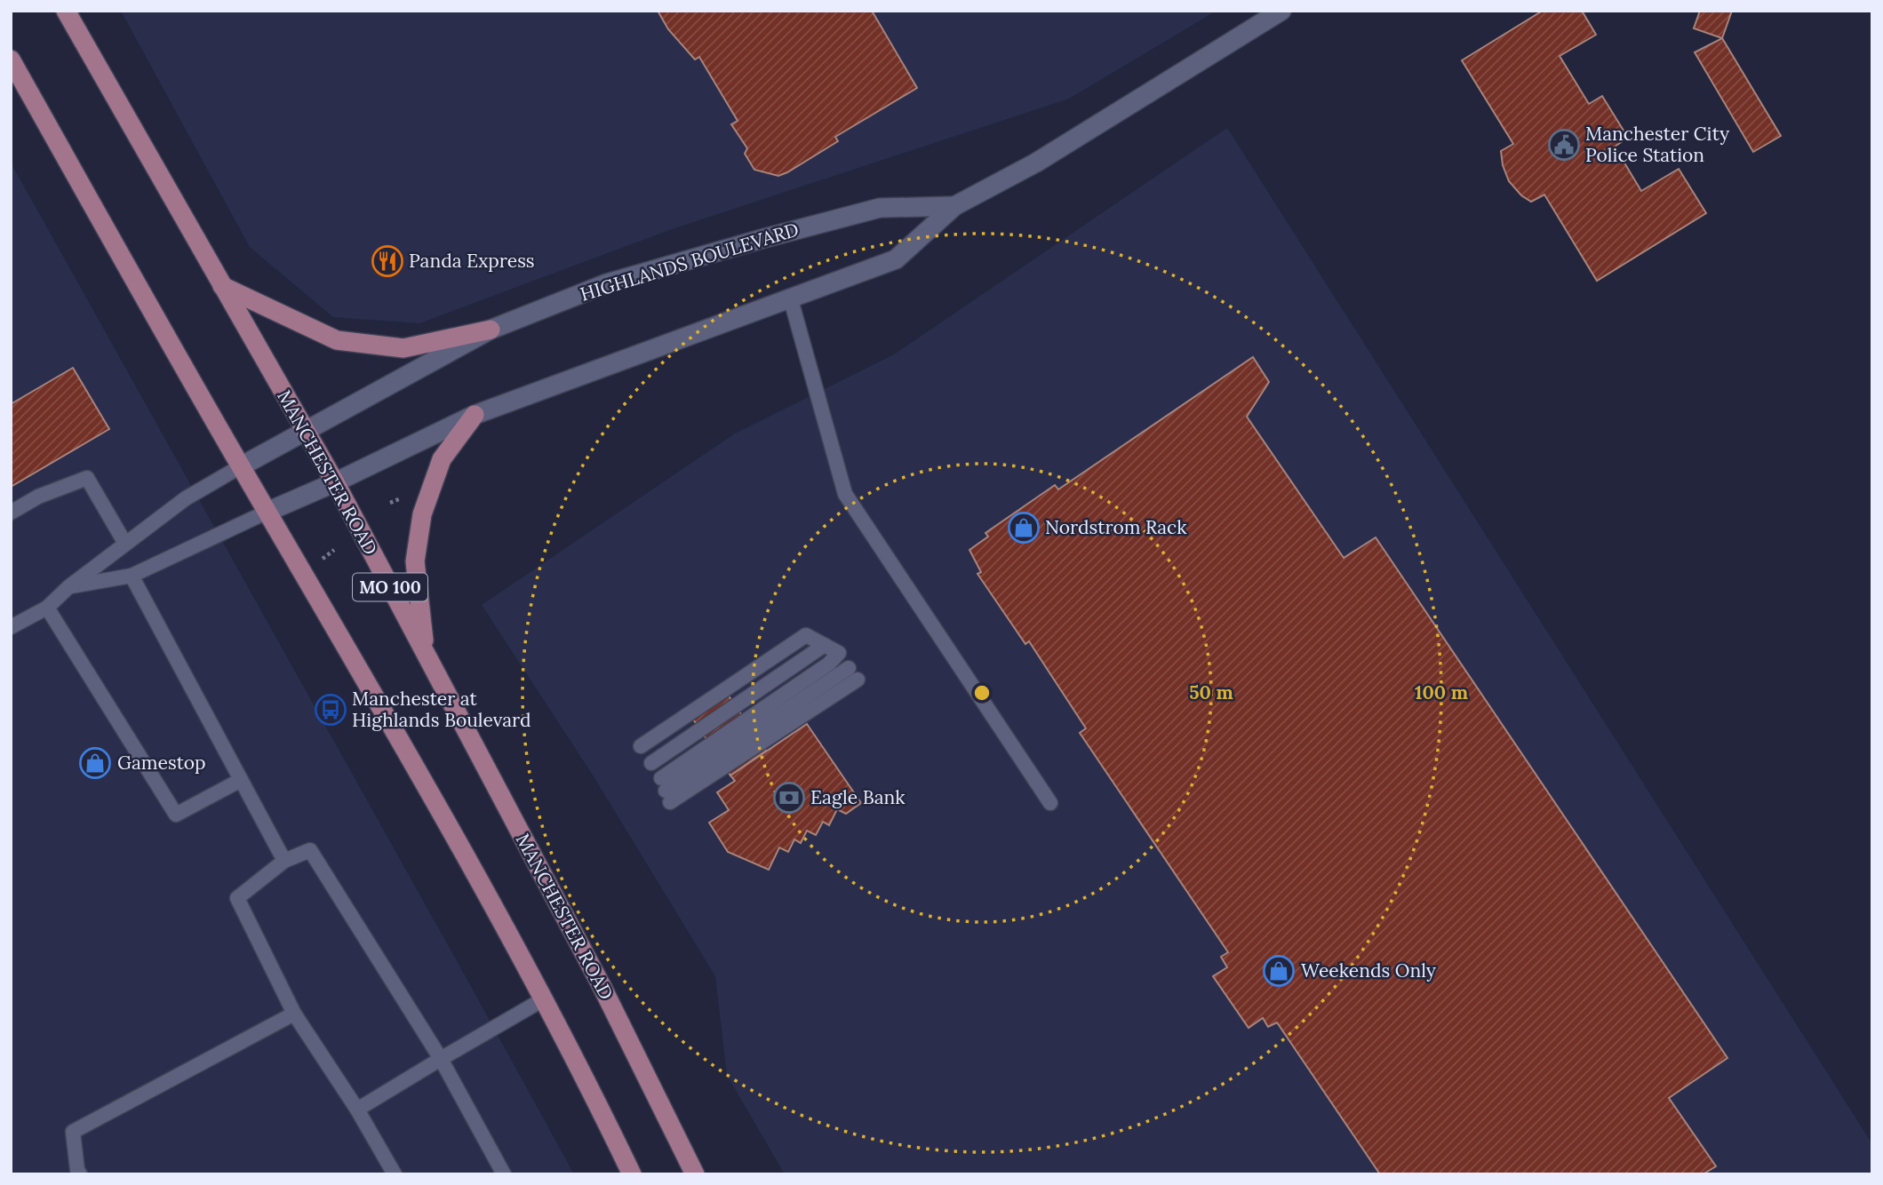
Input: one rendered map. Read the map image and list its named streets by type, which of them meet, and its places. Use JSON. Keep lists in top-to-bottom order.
{
  "streets": {
    "main road": ["MANCHESTER ROAD", "MO 100"],
    "street": ["HIGHLANDS BOULEVARD"]
  },
  "crossings": [
    ["HIGHLANDS BOULEVARD", "MANCHESTER ROAD"]
  ],
  "places": {
    "public building": ["Manchester City Police Station"],
    "restaurant": ["Panda Express"],
    "shop": ["Nordstrom Rack", "Gamestop", "Weekends Only"],
    "bus stop": ["Manchester at Highlands Boulevard"],
    "bank": ["Eagle Bank"]
  },
  "rings": ["50 m", "100 m"]
}
